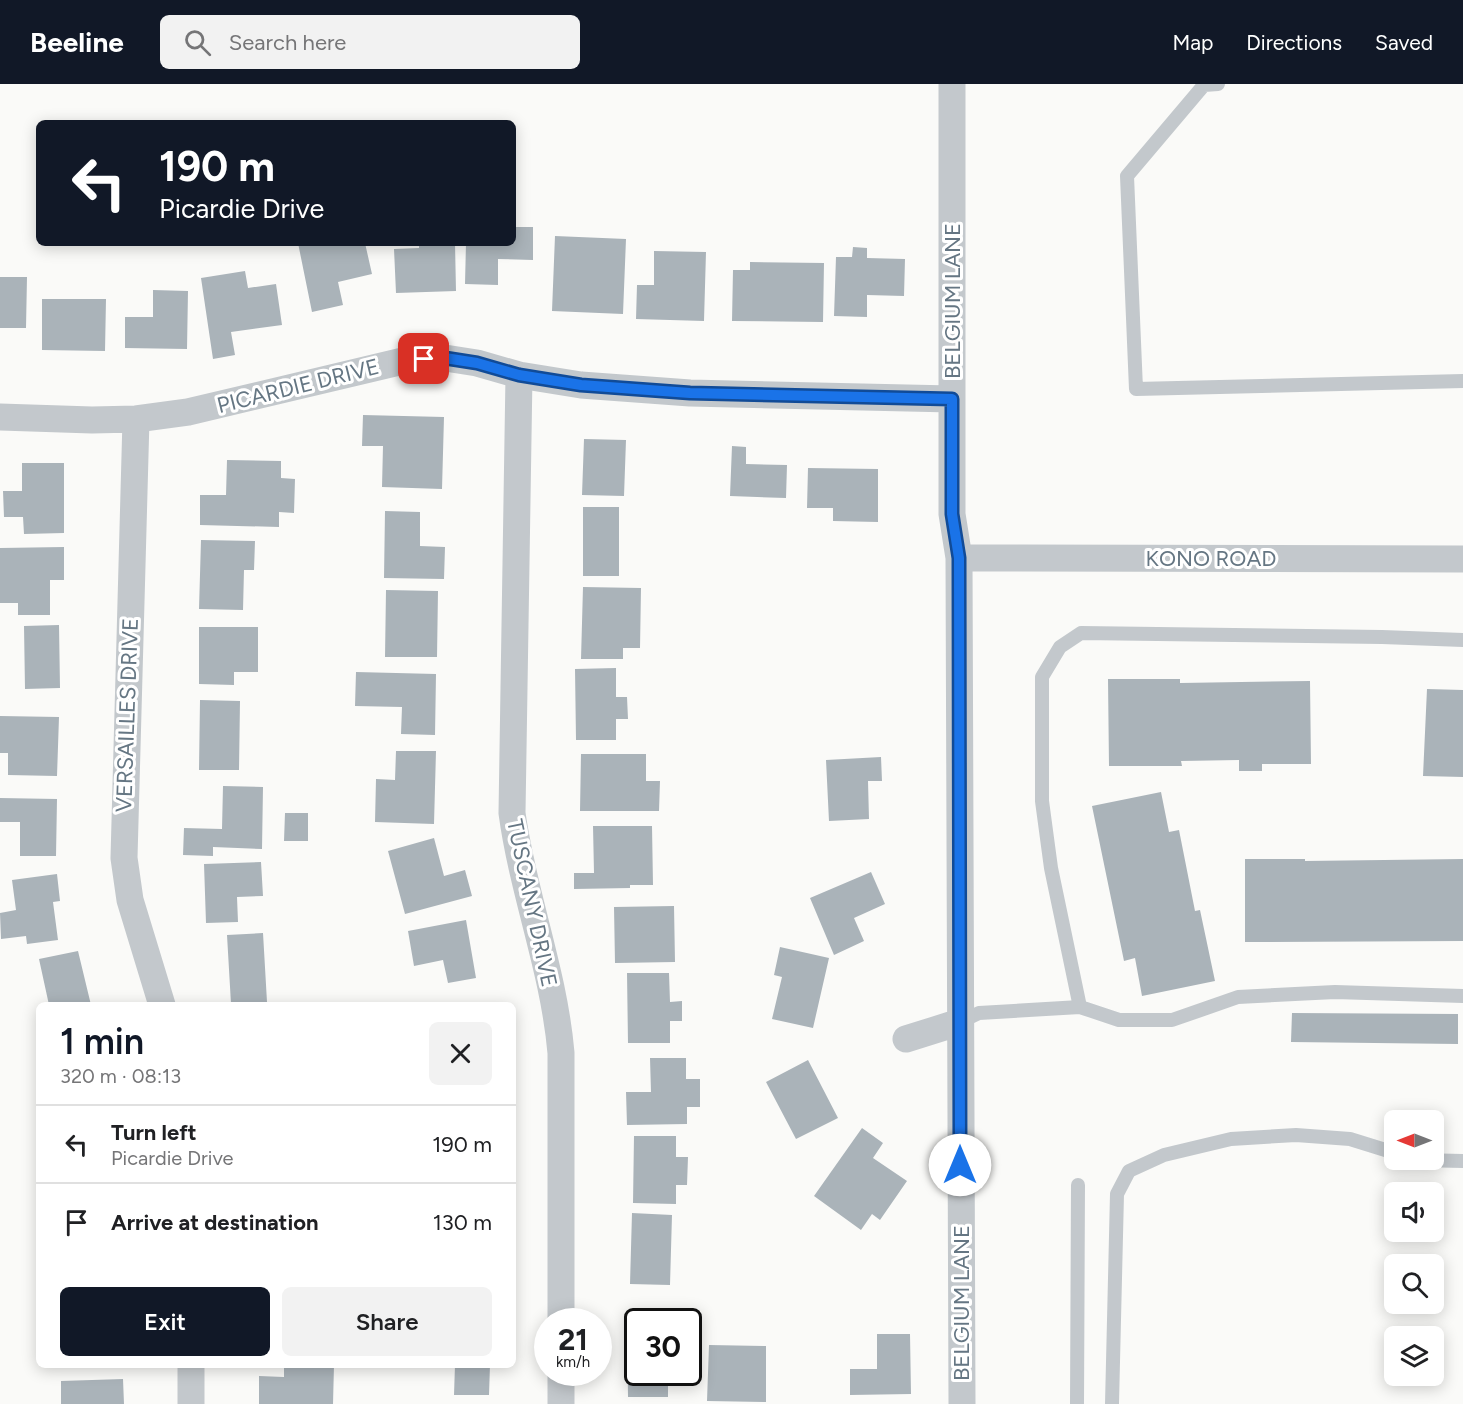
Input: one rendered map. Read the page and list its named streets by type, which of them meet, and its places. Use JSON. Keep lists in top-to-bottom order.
{
  "streets": {
    "street": [
      "BELGIUM LANE",
      "PICARDIE DRIVE",
      "KONO ROAD",
      "VERSAILLES DRIVE",
      "TUSCANY DRIVE"
    ]
  },
  "crossings": [
    ["BELGIUM LANE", "PICARDIE DRIVE"],
    ["BELGIUM LANE", "KONO ROAD"],
    ["PICARDIE DRIVE", "VERSAILLES DRIVE"],
    ["PICARDIE DRIVE", "TUSCANY DRIVE"]
  ],
  "north": "left",
  "page": {
    "header": "Beeline",
    "search": "Search here",
    "nav": ["Map", "Directions", "Saved"],
    "turn": ["190 m", "Picardie Drive"],
    "heading": ["1 min", "320 m · 08:13"],
    "list": [
      {
        "name": "Turn left",
        "note": "Picardie Drive",
        "value": "190 m"
      },
      {
        "name": "Arrive at destination",
        "value": "130 m"
      }
    ],
    "buttons": ["Exit", "Share"],
    "speed": "21 km/h",
    "limit": "30"
  }
}
